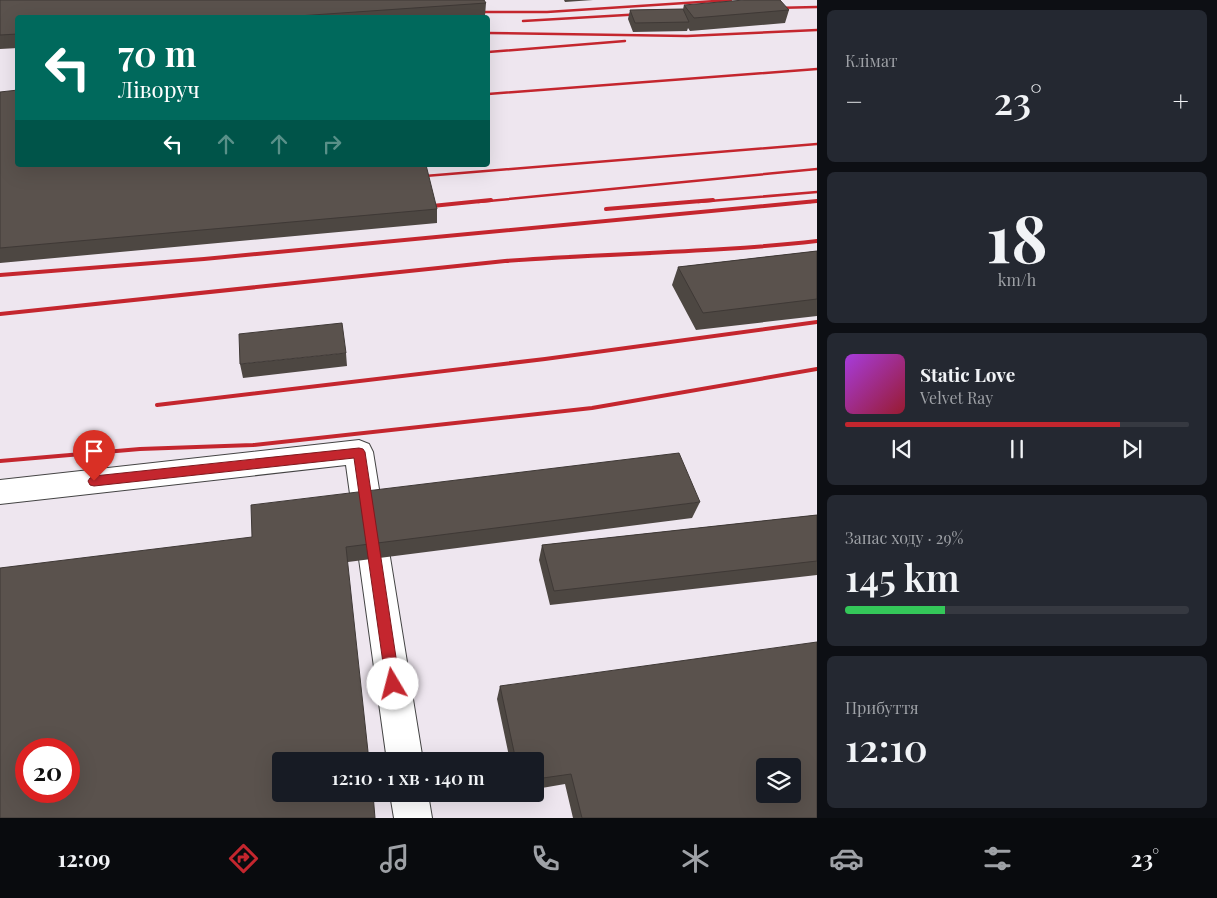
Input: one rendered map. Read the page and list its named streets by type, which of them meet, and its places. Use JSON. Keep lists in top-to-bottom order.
{
  "page": {
    "tile": [
      "Клімат",
      ["18", "km/h"],
      ["Запас ходу · 29%", "145 km"],
      ["Прибуття", "12:10"]
    ],
    "turn": ["70 m", "Ліворуч"],
    "heat": ["−", "23°", "+"],
    "song": ["Static Love", "Velvet Ray"],
    "limit": "20",
    "trip": "12:10 · 1 хв · 140 m",
    "tabs": ["12:09", "23°"]
  }
}
